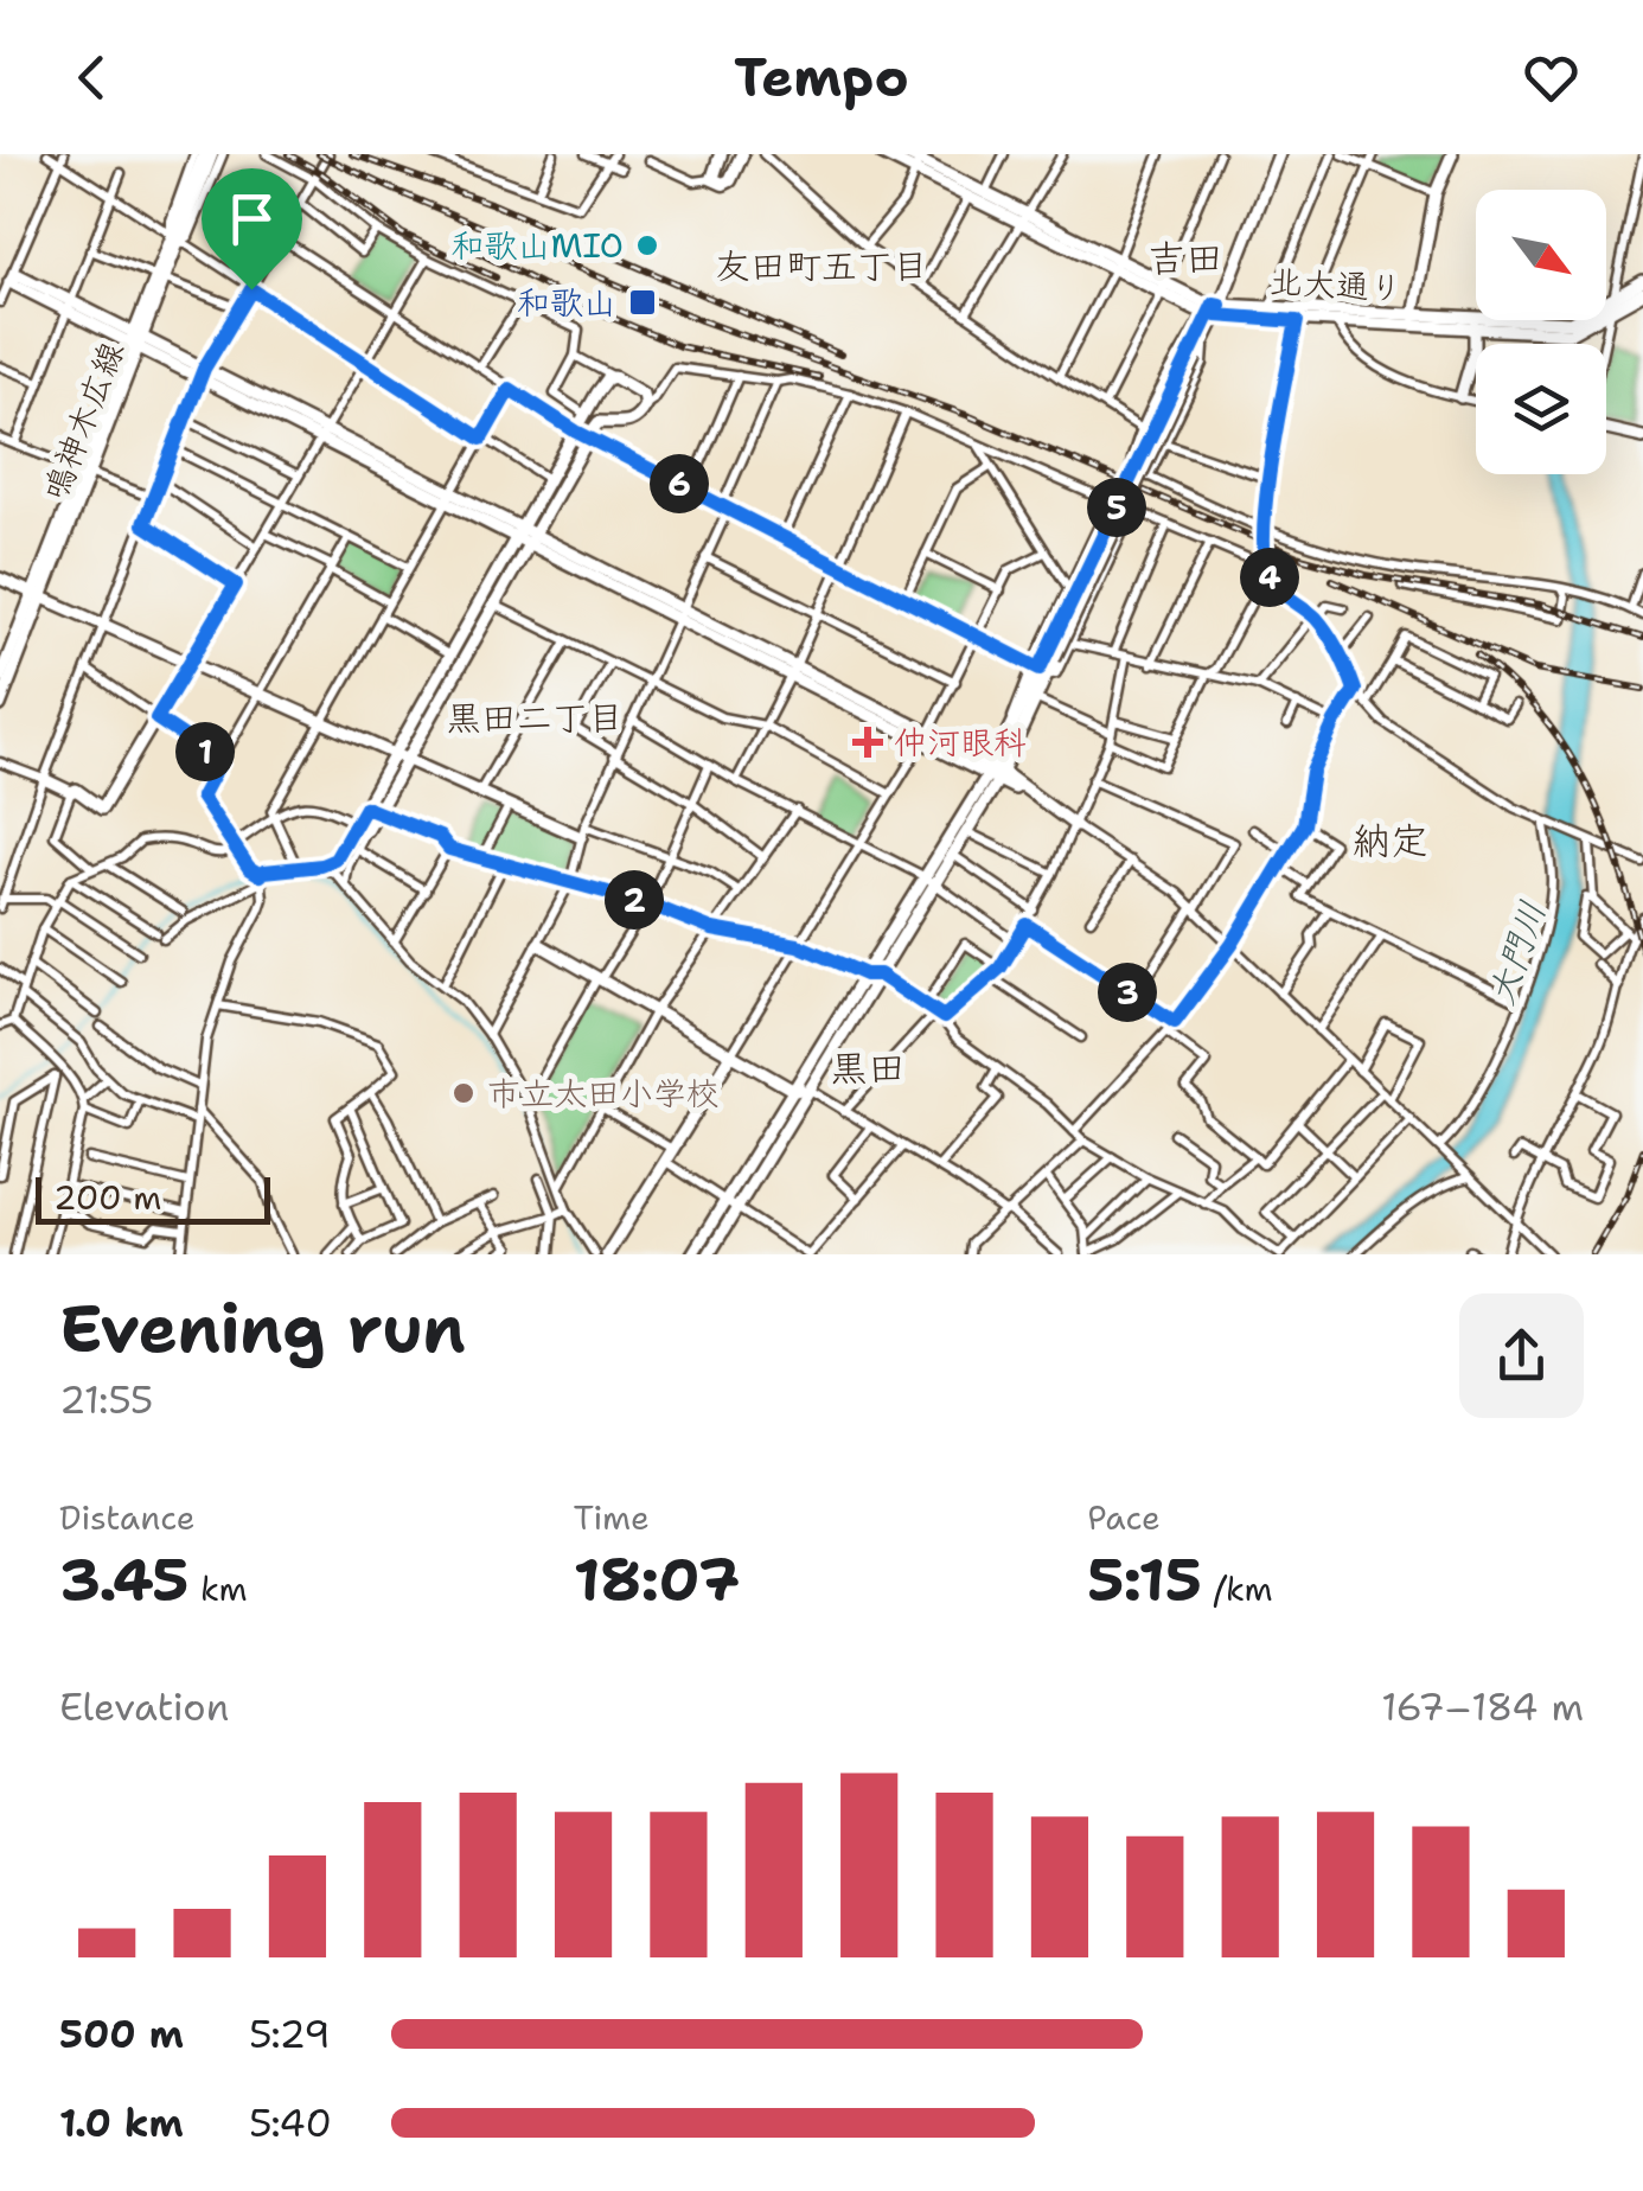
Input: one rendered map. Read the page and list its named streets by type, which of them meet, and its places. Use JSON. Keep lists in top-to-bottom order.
{
  "streets": {
    "street": ["北大通り", "鳴神木広線"]
  },
  "districts": [
    "吉田",
    "友田町五丁目",
    "黒田二丁目",
    "納定",
    "黒田"
  ],
  "water": ["大門川"],
  "places": {
    "other": ["和歌山MIO", "市立太田小学校"],
    "transit": ["和歌山"],
    "health": ["仲河眼科"]
  },
  "scale_bar": "200 m",
  "north": "bottom right",
  "page": {
    "header": "Tempo",
    "pins": [
      "6",
      "5",
      "4",
      "1",
      "2",
      "3"
    ],
    "scale": "200 m",
    "heading": ["Evening run", "21:55"],
    "stats": [
      ["Distance", "3.45 km"],
      ["Time", "18:07"],
      ["Pace", "5:15 /km"]
    ],
    "chart": ["Elevation", "167–184 m"],
    "list": [
      {
        "name": "500 m",
        "note": "5:29"
      },
      {
        "name": "1.0 km",
        "note": "5:40"
      }
    ]
  }
}
